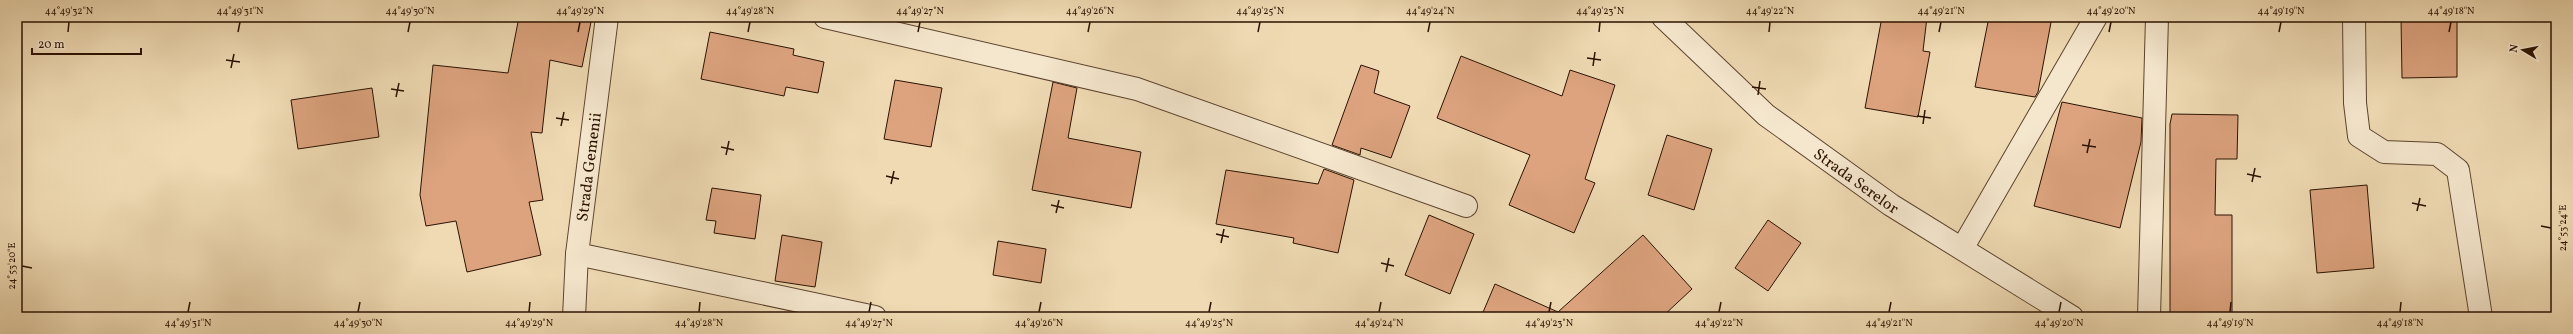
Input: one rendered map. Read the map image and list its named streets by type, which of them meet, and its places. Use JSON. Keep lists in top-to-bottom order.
{
  "streets": {
    "street": ["Strada Gemenii", "Strada Serelor"]
  },
  "scale_bar": "20 m",
  "north": "left",
  "coordinates": [
    "44°49'32\"N",
    "44°49'31\"N",
    "44°49'30\"N",
    "44°49'29\"N",
    "44°49'28\"N",
    "44°49'27\"N",
    "44°49'26\"N",
    "44°49'25\"N",
    "44°49'24\"N",
    "44°49'23\"N",
    "44°49'22\"N",
    "44°49'21\"N",
    "44°49'20\"N",
    "44°49'19\"N",
    "44°49'18\"N",
    "24°53'24\"E",
    "24°53'20\"E"
  ]
}
